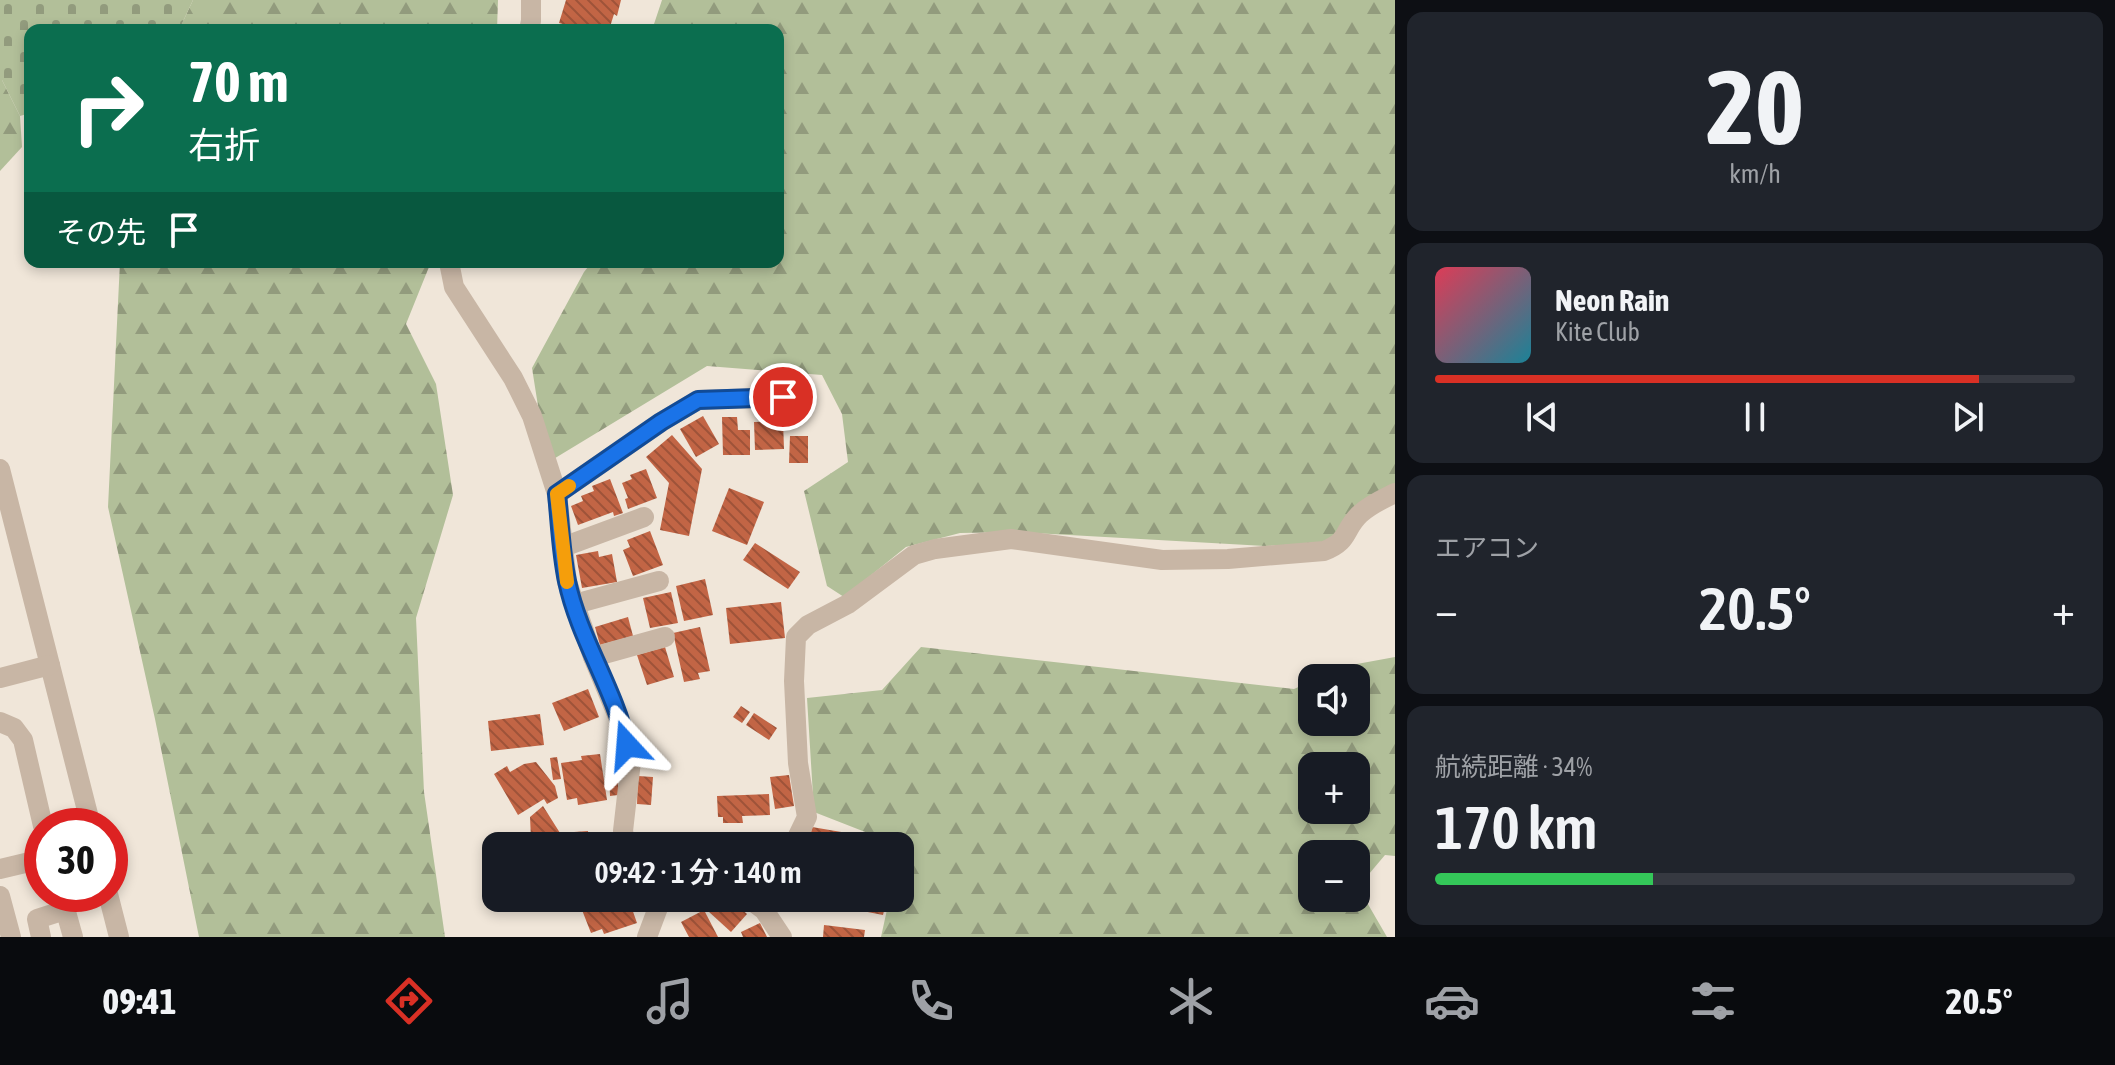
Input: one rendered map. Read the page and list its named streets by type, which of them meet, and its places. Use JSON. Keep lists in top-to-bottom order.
{
  "page": {
    "tile": [
      ["20", "km/h"],
      "エアコン",
      ["航続距離 · 34%", "170 km"]
    ],
    "turn": ["70 m", "右折"],
    "then": "その先",
    "song": ["Neon Rain", "Kite Club"],
    "heat": ["−", "20.5°", "+"],
    "map_buttons": ["+", "−"],
    "limit": "30",
    "trip": "09:42 · 1 分 · 140 m",
    "tabs": ["09:41", "20.5°"]
  }
}
